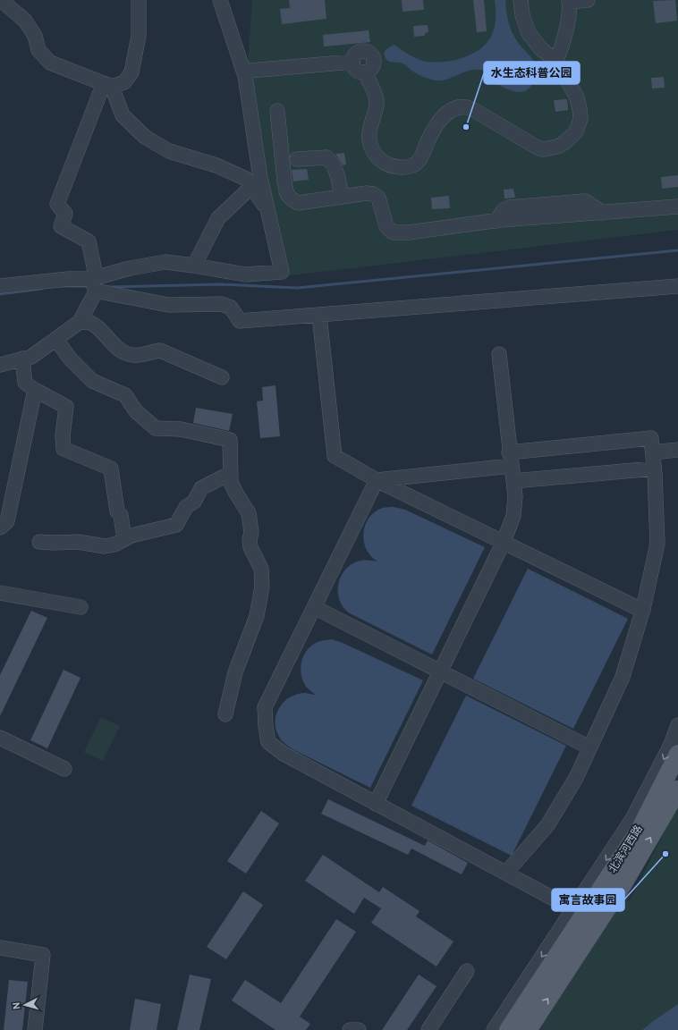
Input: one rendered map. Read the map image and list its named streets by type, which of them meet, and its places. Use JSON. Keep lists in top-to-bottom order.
{
  "streets": {
    "main road": ["北滨河西路"]
  },
  "places": ["水生态科普公园", "寓言故事园"],
  "north": "left"
}
